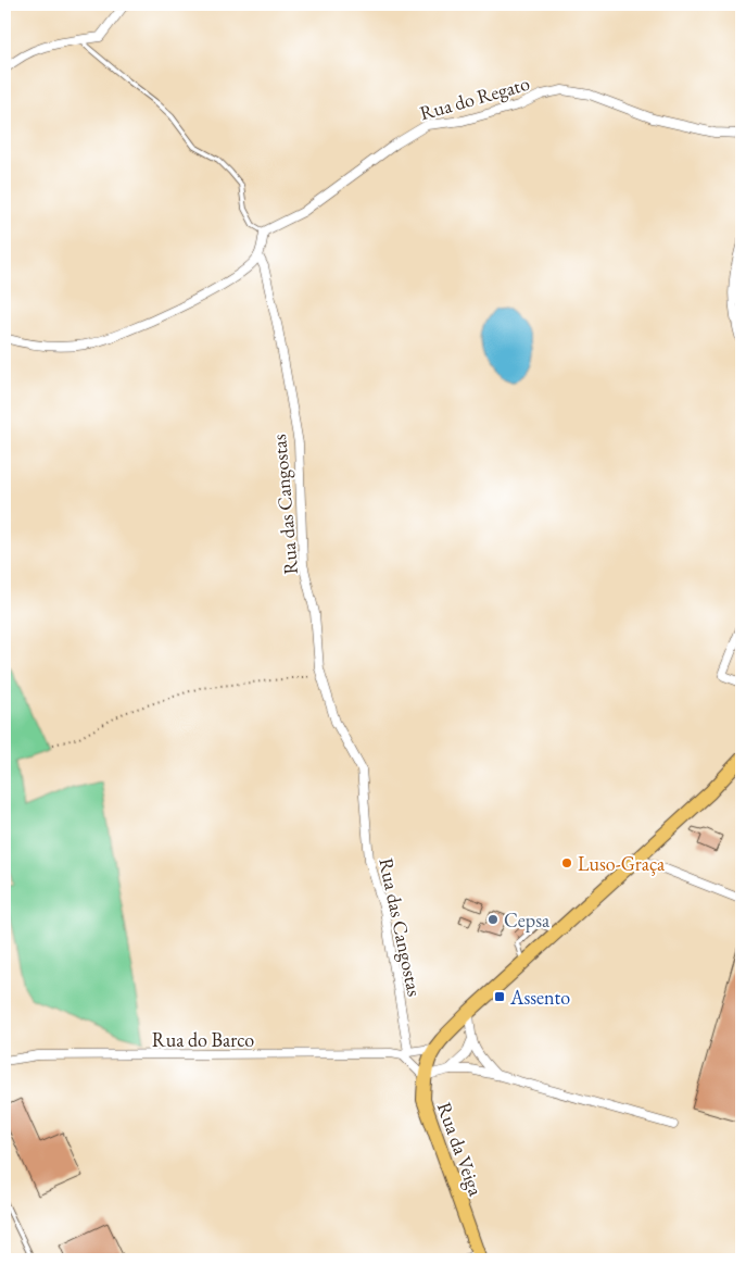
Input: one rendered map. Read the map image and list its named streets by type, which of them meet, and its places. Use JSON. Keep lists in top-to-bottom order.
{
  "streets": {
    "main road": ["Rua da Veiga"],
    "street": ["Rua do Regato", "Rua das Cangostas", "Rua do Barco"]
  },
  "crossings": [
    ["Rua das Cangostas", "Rua do Barco"],
    ["Rua do Barco", "Rua da Veiga"]
  ],
  "places": {
    "other": ["Luso-Graça", "Cepsa"],
    "transit": ["Assento"]
  }
}
